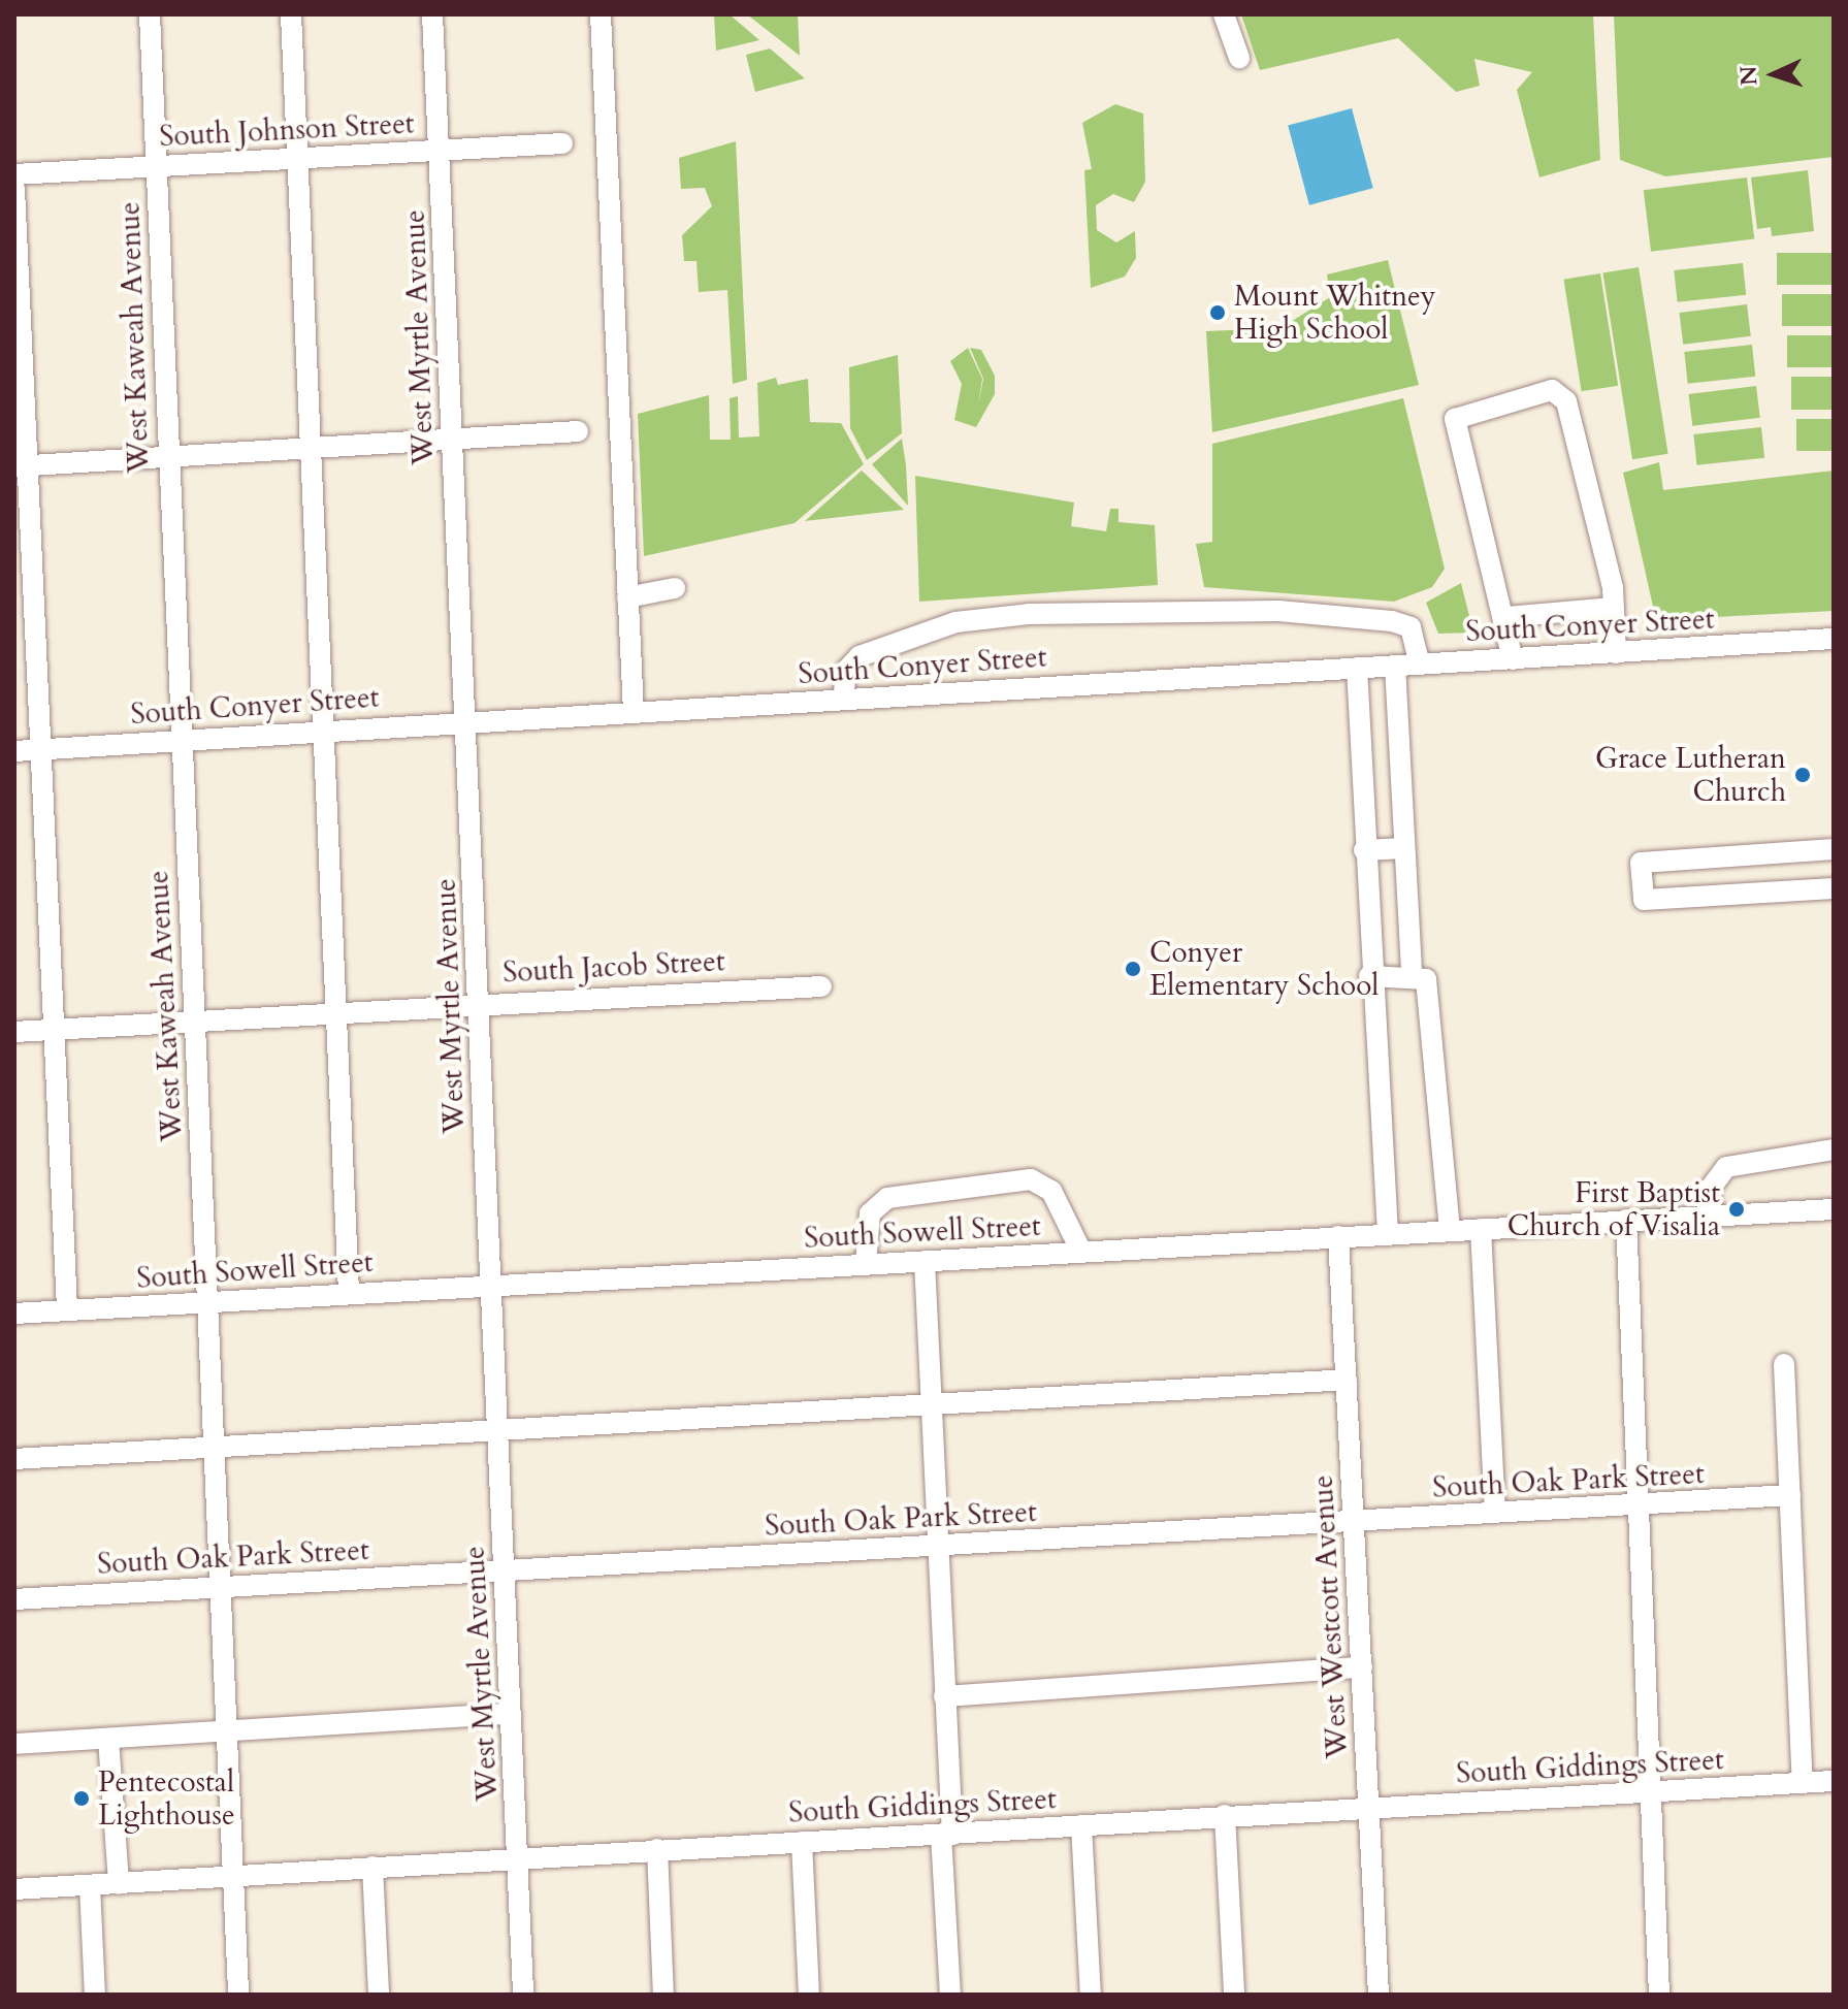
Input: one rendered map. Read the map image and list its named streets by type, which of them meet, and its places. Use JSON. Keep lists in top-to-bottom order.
{
  "streets": {
    "street": [
      "South Johnson Street",
      "West Kaweah Avenue",
      "West Myrtle Avenue",
      "South Conyer Street",
      "South Jacob Street",
      "South Sowell Street",
      "South Oak Park Street",
      "West Westcott Avenue",
      "South Giddings Street"
    ]
  },
  "crossings": [
    ["South Johnson Street", "West Kaweah Avenue"],
    ["South Johnson Street", "West Myrtle Avenue"],
    ["West Kaweah Avenue", "South Conyer Street"],
    ["West Kaweah Avenue", "South Jacob Street"],
    ["West Kaweah Avenue", "South Sowell Street"],
    ["West Kaweah Avenue", "South Oak Park Street"],
    ["West Kaweah Avenue", "South Giddings Street"],
    ["West Myrtle Avenue", "South Conyer Street"],
    ["West Myrtle Avenue", "South Jacob Street"],
    ["West Myrtle Avenue", "South Sowell Street"],
    ["West Myrtle Avenue", "South Oak Park Street"],
    ["West Myrtle Avenue", "South Giddings Street"],
    ["South Sowell Street", "West Westcott Avenue"],
    ["South Oak Park Street", "West Westcott Avenue"],
    ["West Westcott Avenue", "South Giddings Street"]
  ],
  "places": [
    "Mount Whitney High School",
    "Grace Lutheran Church",
    "Conyer Elementary School",
    "First Baptist Church of Visalia",
    "Pentecostal Lighthouse"
  ],
  "north": "left"
}
